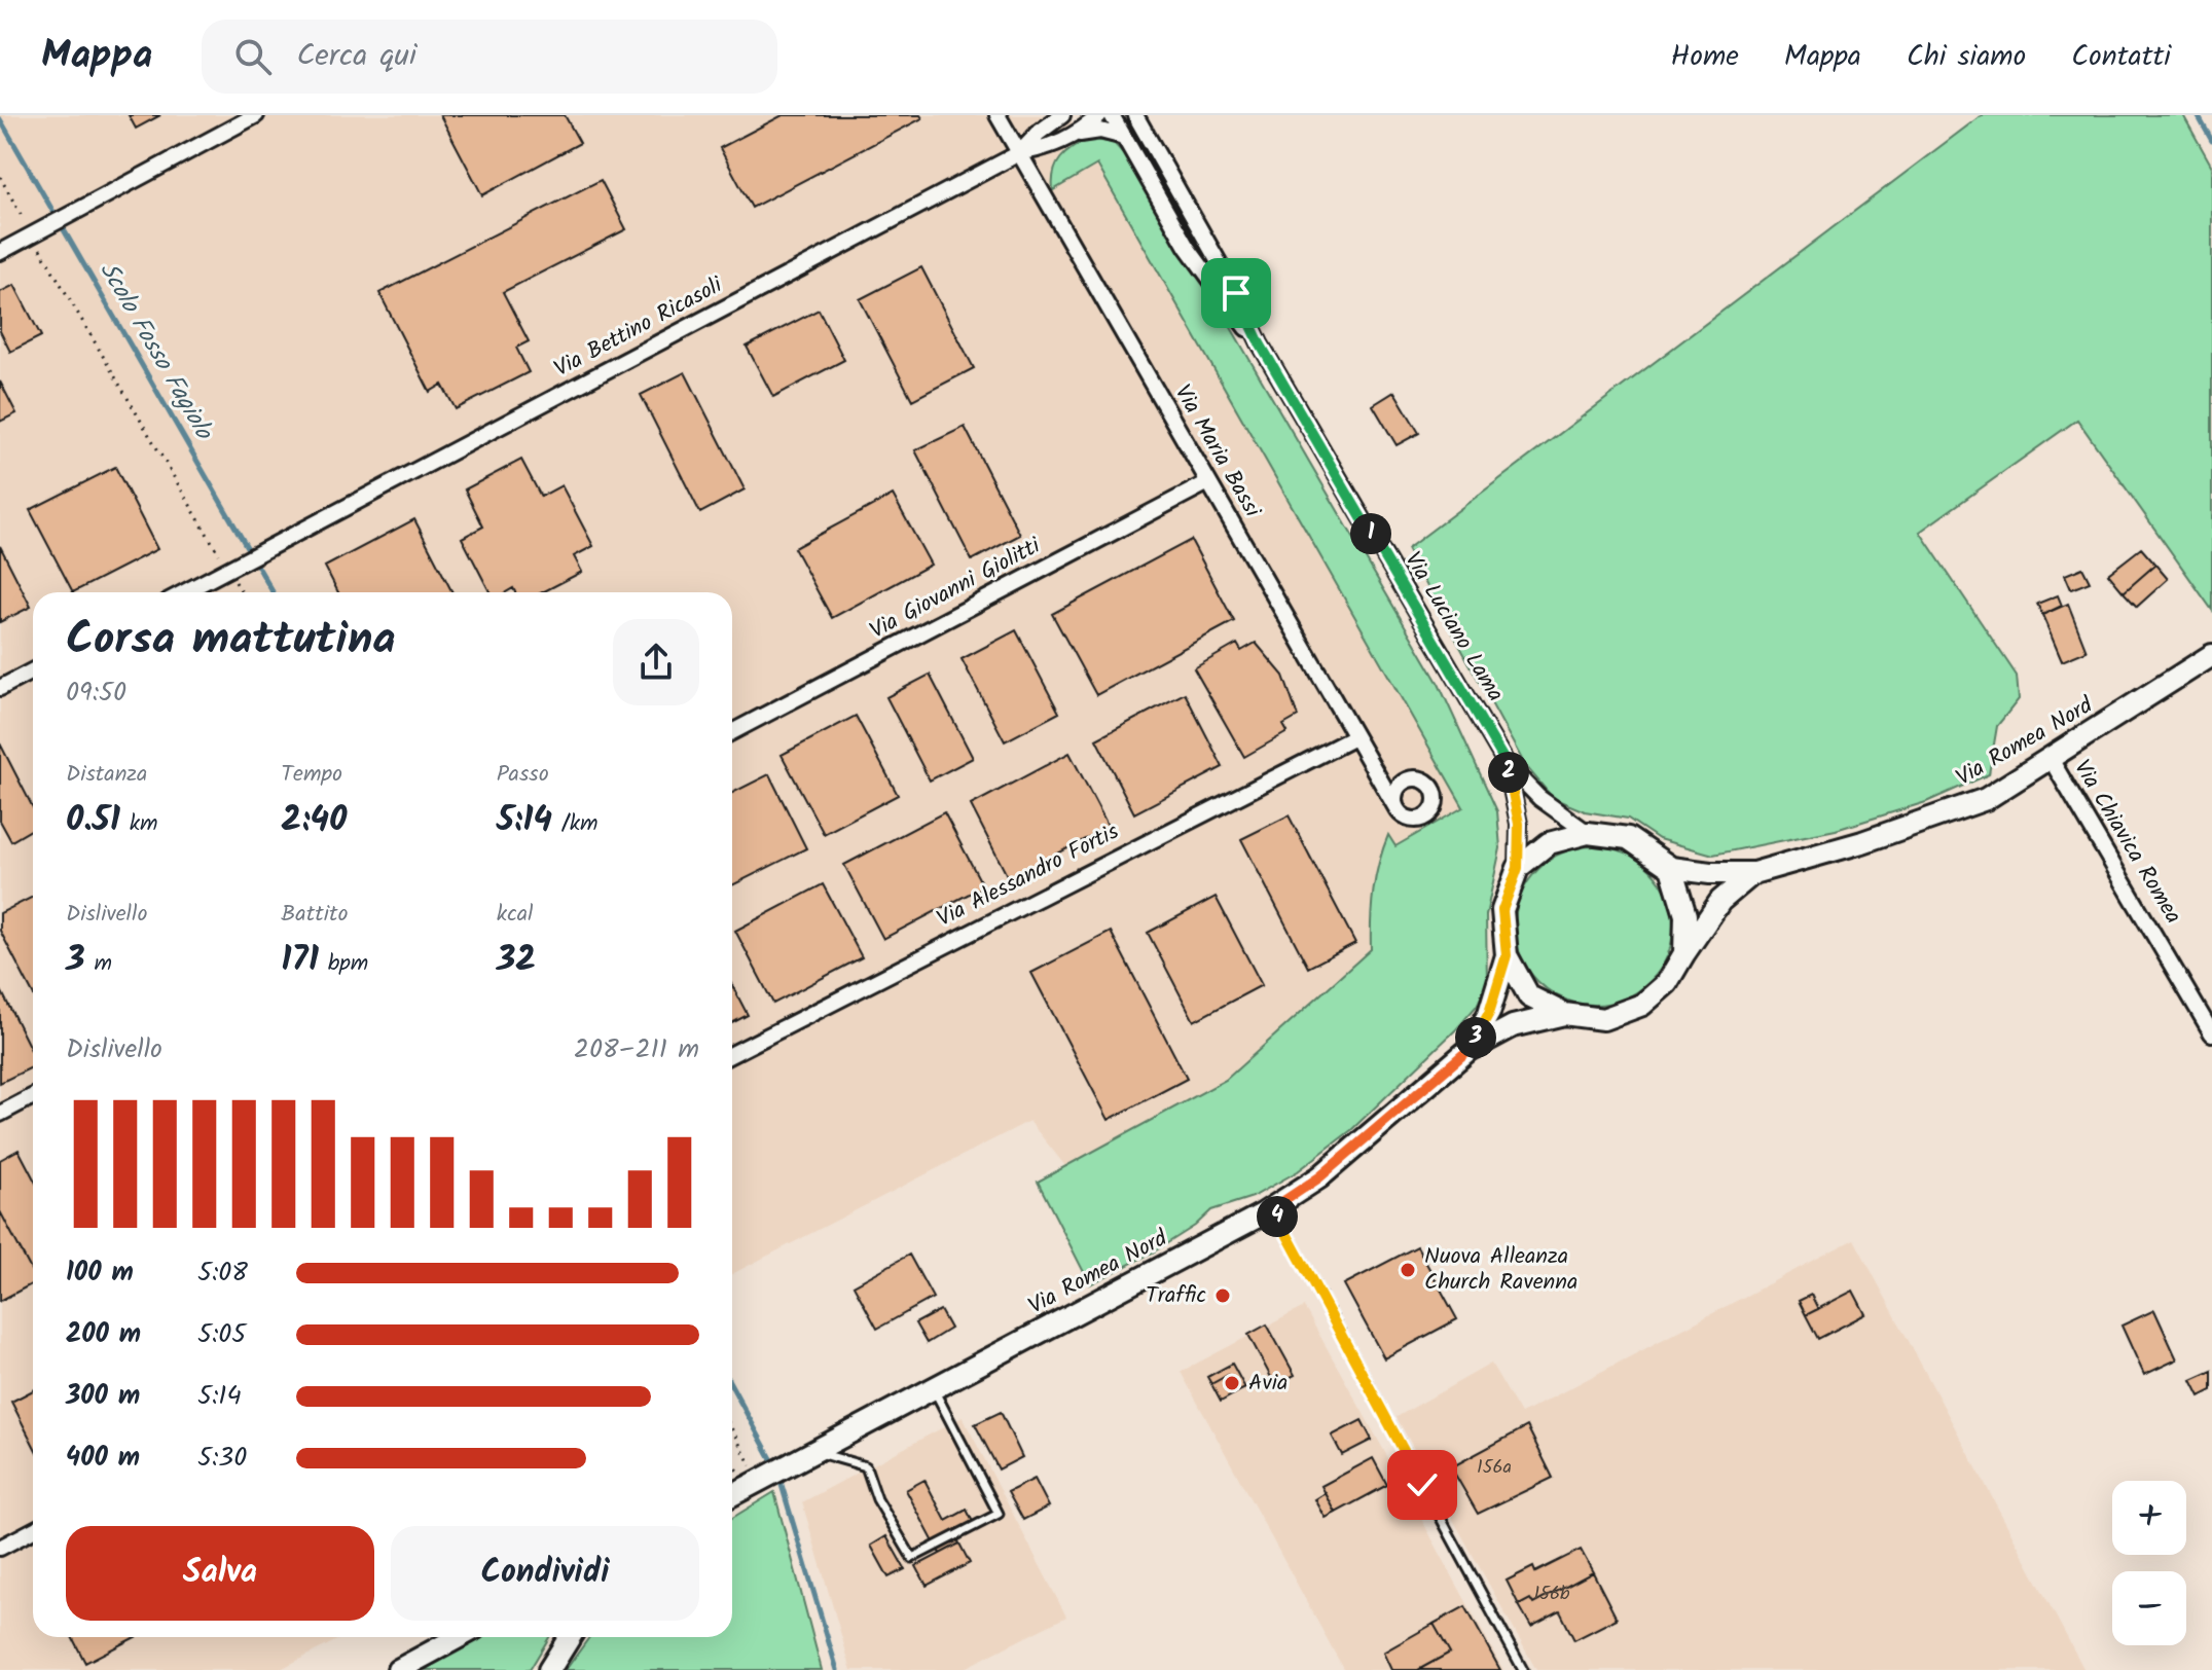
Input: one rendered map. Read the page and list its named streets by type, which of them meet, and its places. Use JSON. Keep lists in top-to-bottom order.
{
  "streets": {
    "main road": ["Via Romea Nord"],
    "street": [
      "Via Bettino Ricasoli",
      "Via Maria Bassi",
      "Via Giovanni Giolitti",
      "Via Luciano Lama",
      "Via Chiavica Romea",
      "Via Alessandro Fortis"
    ]
  },
  "crossings": [
    ["Via Bettino Ricasoli", "Via Maria Bassi"],
    ["Via Maria Bassi", "Via Giovanni Giolitti"],
    ["Via Maria Bassi", "Via Alessandro Fortis"],
    ["Via Luciano Lama", "Via Romea Nord"],
    ["Via Romea Nord", "Via Chiavica Romea"]
  ],
  "water": ["Scolo Fosso Fagiolo"],
  "places": ["Nuova Alleanza Church Ravenna", "Traffic", "Avia"],
  "house_numbers": ["156a", "156b"],
  "page": {
    "header": "Mappa",
    "search": "Cerca qui",
    "nav": [
      "Home",
      "Mappa",
      "Chi siamo",
      "Contatti"
    ],
    "pins": [
      "1",
      "2",
      "3",
      "4"
    ],
    "heading": ["Corsa mattutina", "09:50"],
    "stats": [
      ["Distanza", "0.51 km"],
      ["Tempo", "2:40"],
      ["Passo", "5:14 /km"],
      ["Dislivello", "3 m"],
      ["Battito", "171 bpm"],
      ["kcal", "32"]
    ],
    "chart": ["Dislivello", "208–211 m"],
    "list": [
      {
        "name": "100 m",
        "note": "5:08"
      },
      {
        "name": "200 m",
        "note": "5:05"
      },
      {
        "name": "300 m",
        "note": "5:14"
      },
      {
        "name": "400 m",
        "note": "5:30"
      }
    ],
    "map_buttons": ["+", "−"],
    "buttons": ["Salva", "Condividi"]
  }
}
